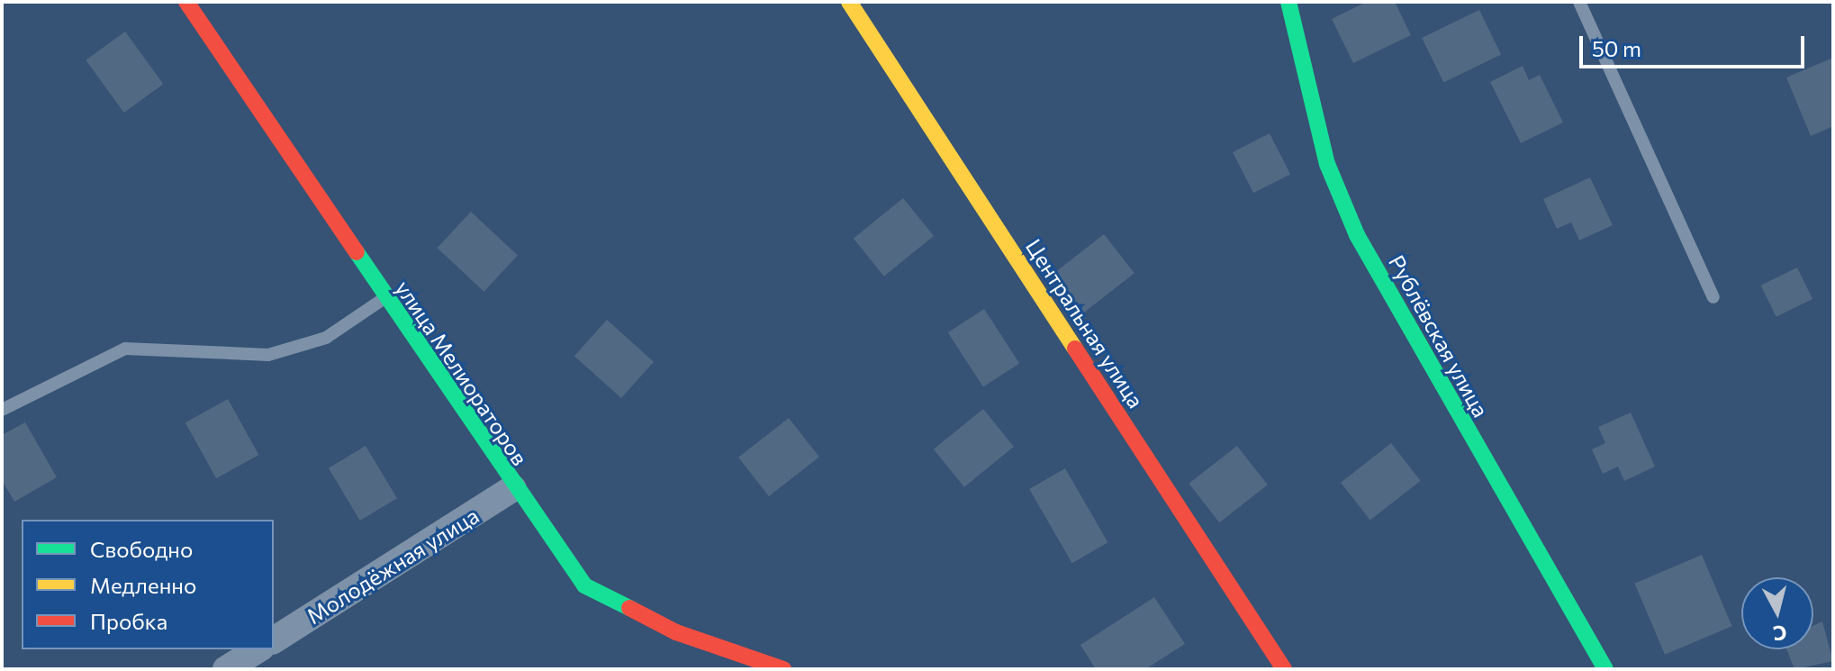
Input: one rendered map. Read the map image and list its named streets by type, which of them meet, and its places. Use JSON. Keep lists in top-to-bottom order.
{
  "streets": {
    "street": [
      "Центральная улица",
      "Рублёвская улица",
      "улица Мелиораторов",
      "Молодёжная улица"
    ]
  },
  "crossings": [
    ["улица Мелиораторов", "Молодёжная улица"]
  ],
  "legend": ["Свободно", "Медленно", "Пробка"],
  "scale_bar": "50 m",
  "north": "bottom"
}
